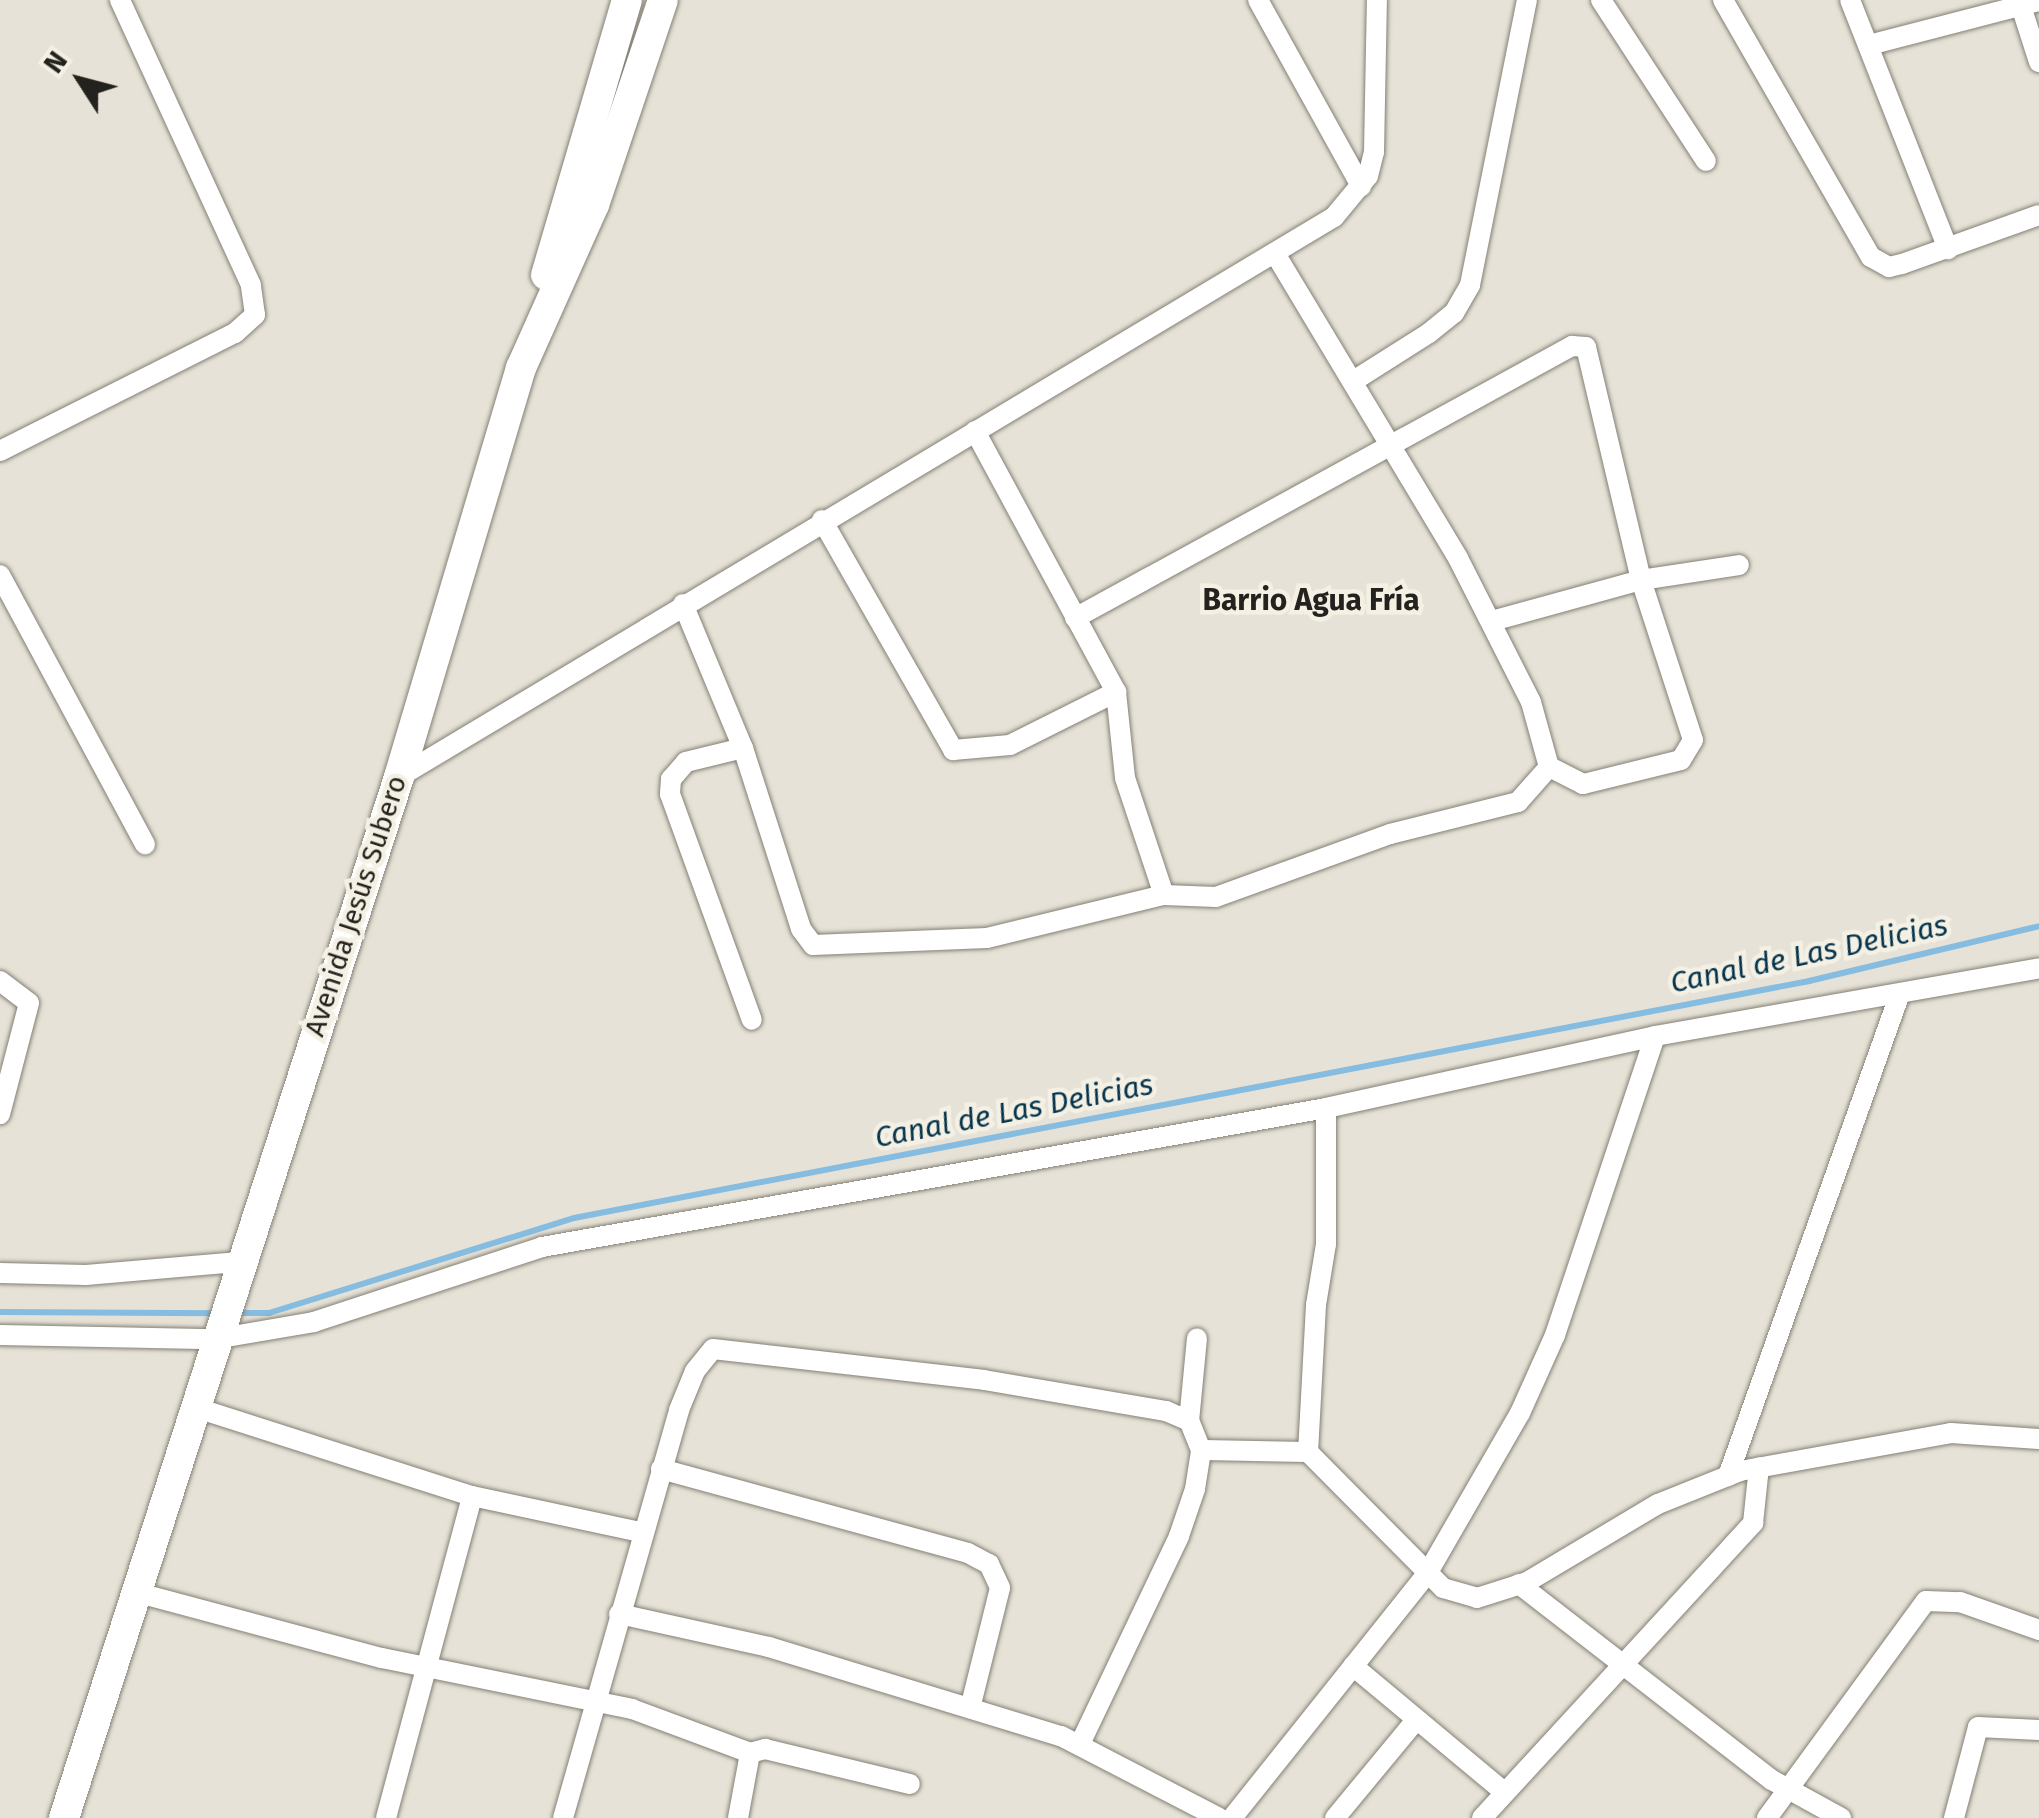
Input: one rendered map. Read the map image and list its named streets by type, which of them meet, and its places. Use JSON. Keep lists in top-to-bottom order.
{
  "streets": {
    "main road": ["Avenida Jesús Subero"]
  },
  "districts": ["Barrio Agua Fría"],
  "water": ["Canal de Las Delicias"],
  "north": "top left"
}
